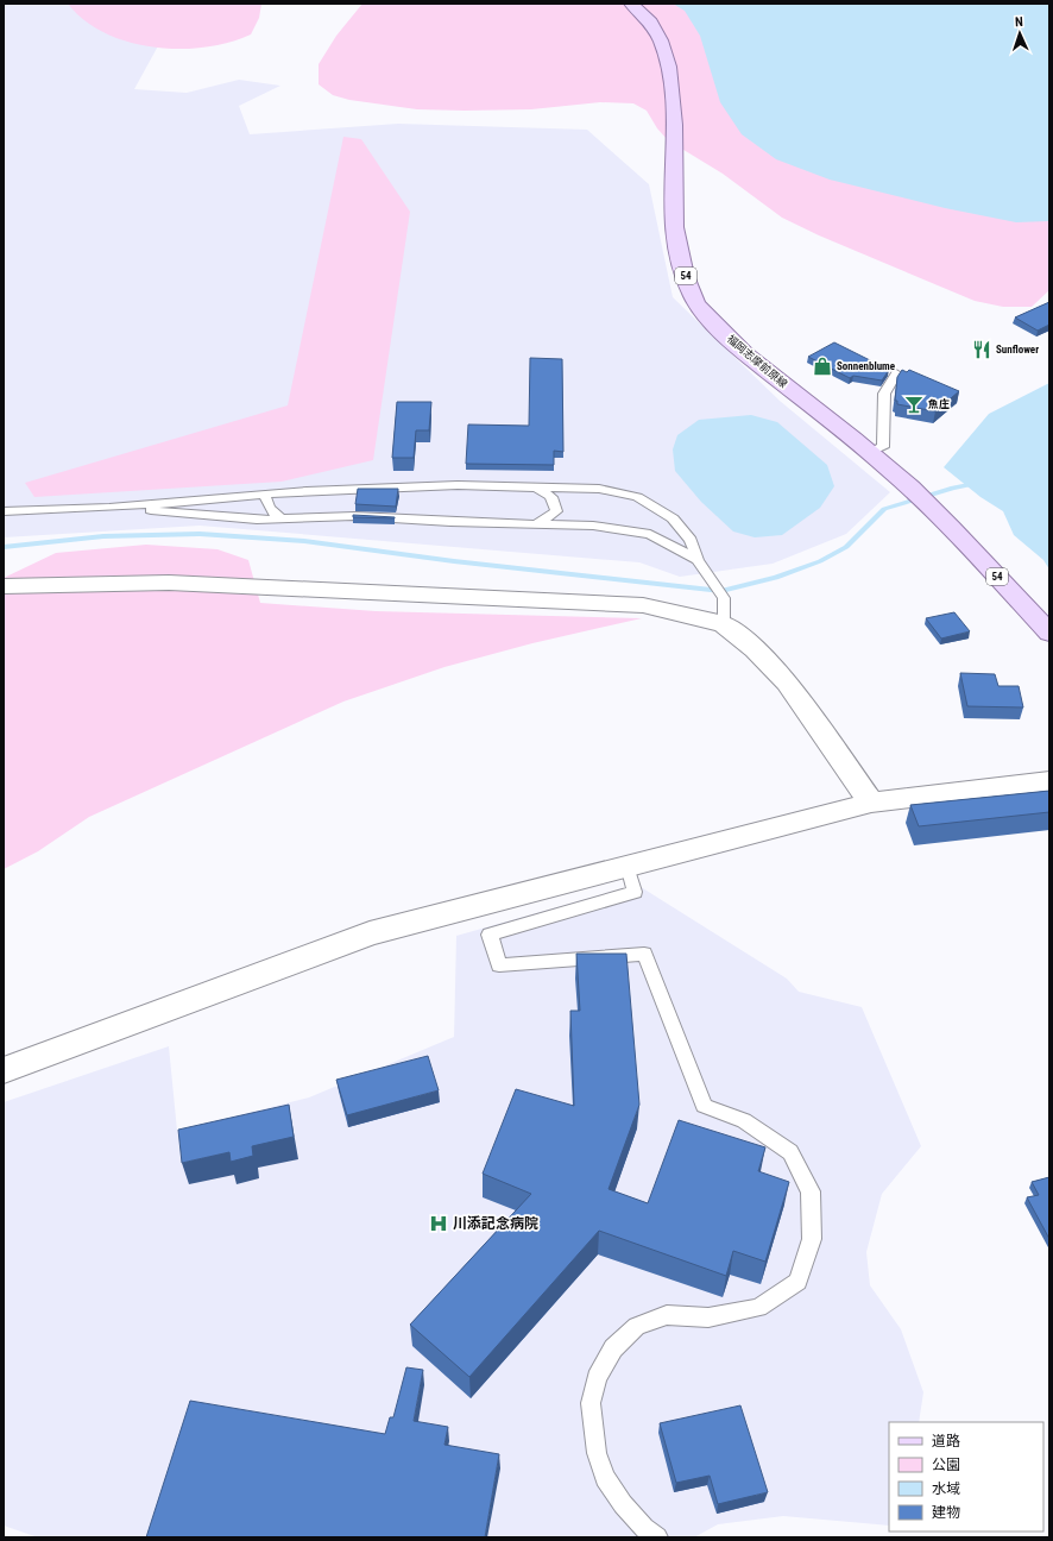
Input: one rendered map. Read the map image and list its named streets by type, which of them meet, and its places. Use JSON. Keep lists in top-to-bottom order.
{
  "streets": {
    "main road": ["54", "福岡志摩前原線"]
  },
  "places": {
    "restaurant": ["Sunflower"],
    "shop": ["Sonnenblume"],
    "bar": ["魚庄"],
    "hospital": ["川添記念病院"]
  },
  "legend": [
    "道路",
    "公園",
    "水域",
    "建物"
  ],
  "north": "top"
}
